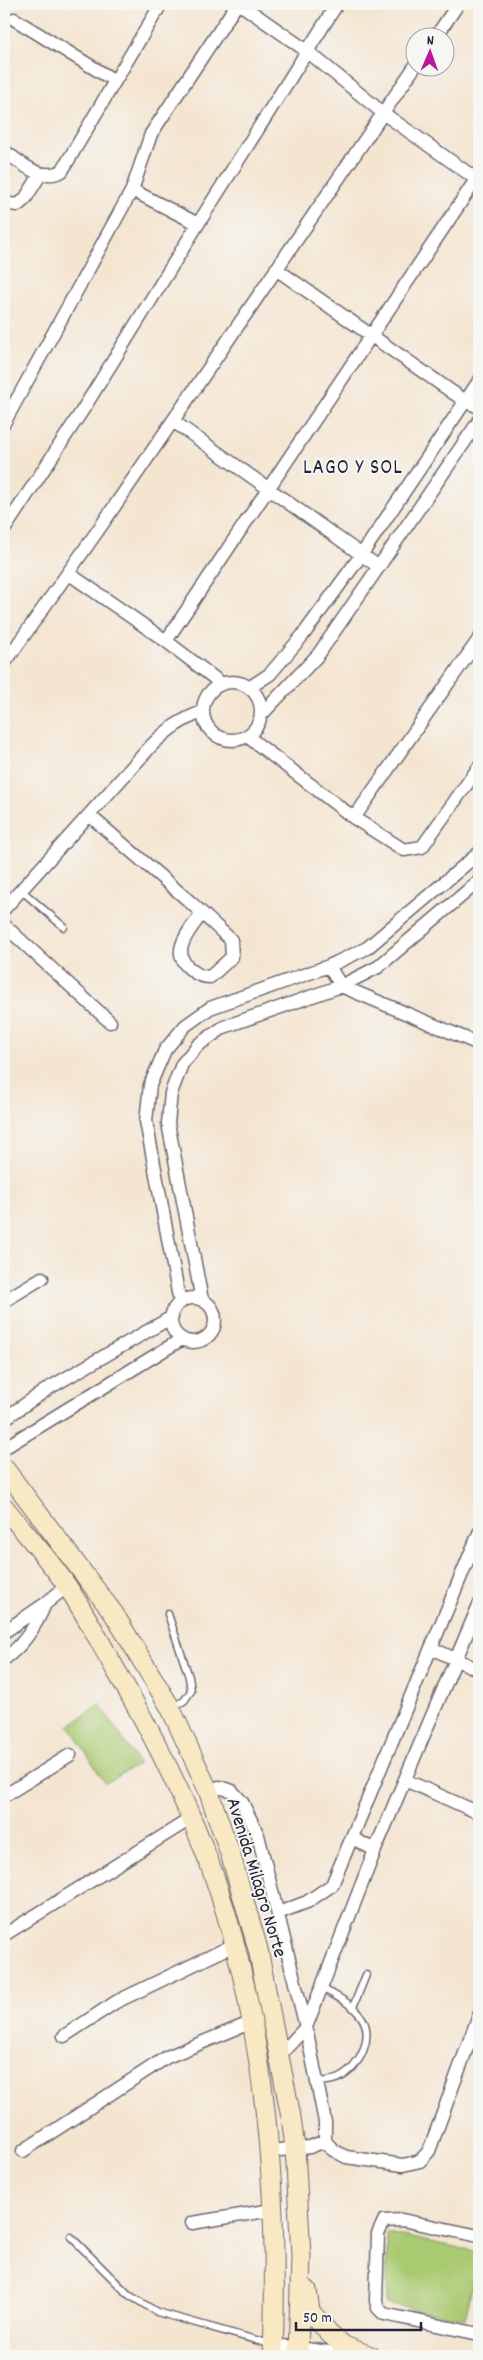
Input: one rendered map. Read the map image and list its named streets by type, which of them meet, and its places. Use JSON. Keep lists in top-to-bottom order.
{
  "streets": {
    "main road": ["Avenida Milagro Norte"]
  },
  "districts": ["LAGO Y SOL"],
  "scale_bar": "50 m",
  "north": "top"
}
